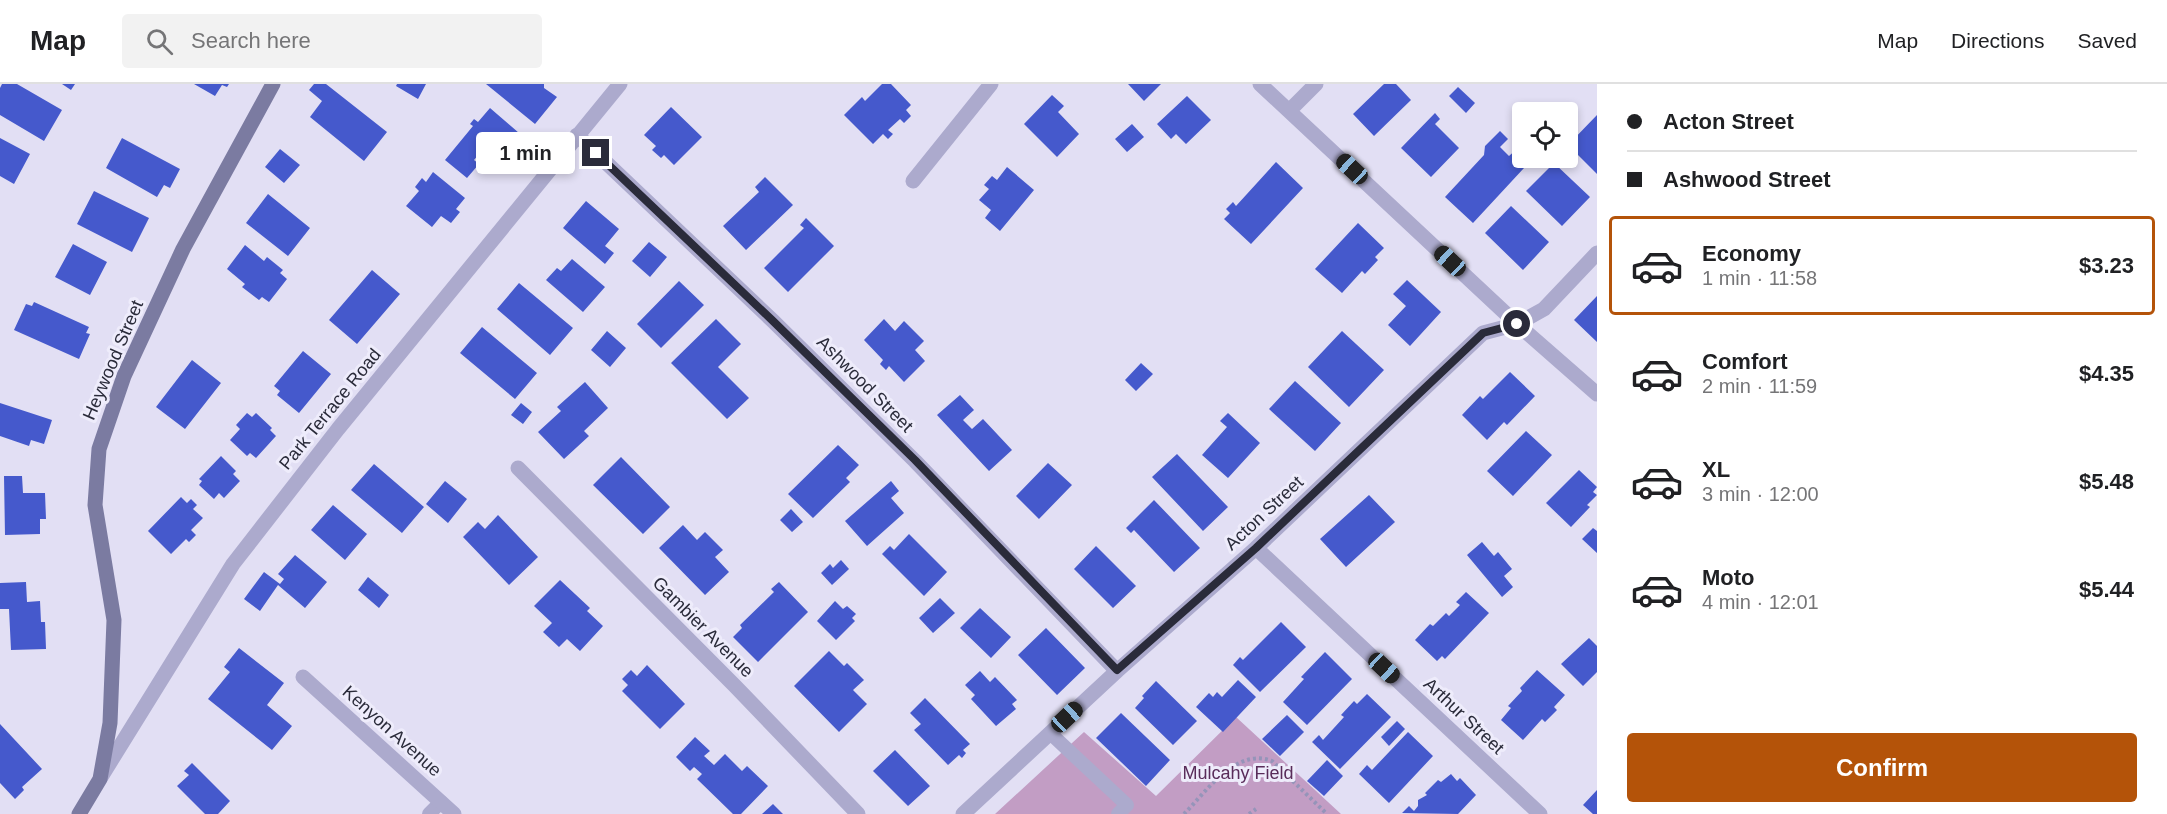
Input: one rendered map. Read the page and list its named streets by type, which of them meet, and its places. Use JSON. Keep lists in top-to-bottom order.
{
  "streets": {
    "street": [
      "Heywood Street",
      "Ashwood Street",
      "Park Terrace Road",
      "Acton Street",
      "Gambier Avenue",
      "Arthur Street",
      "Kenyon Avenue"
    ]
  },
  "crossings": [
    ["Heywood Street", "Park Terrace Road"],
    ["Ashwood Street", "Park Terrace Road"],
    ["Ashwood Street", "Acton Street"],
    ["Acton Street", "Arthur Street"]
  ],
  "parks": ["Mulcahy Field"],
  "page": {
    "header": "Map",
    "search": "Search here",
    "nav": ["Map", "Directions", "Saved"],
    "banner": ["Acton Street", "Ashwood Street"],
    "bubble": "1 min",
    "list": [
      {
        "name": "Economy",
        "note": "1 min · 11:58",
        "value": "$3.23"
      },
      {
        "name": "Comfort",
        "note": "2 min · 11:59",
        "value": "$4.35"
      },
      {
        "name": "XL",
        "note": "3 min · 12:00",
        "value": "$5.48"
      },
      {
        "name": "Moto",
        "note": "4 min · 12:01",
        "value": "$5.44"
      }
    ],
    "buttons": "Confirm"
  }
}
